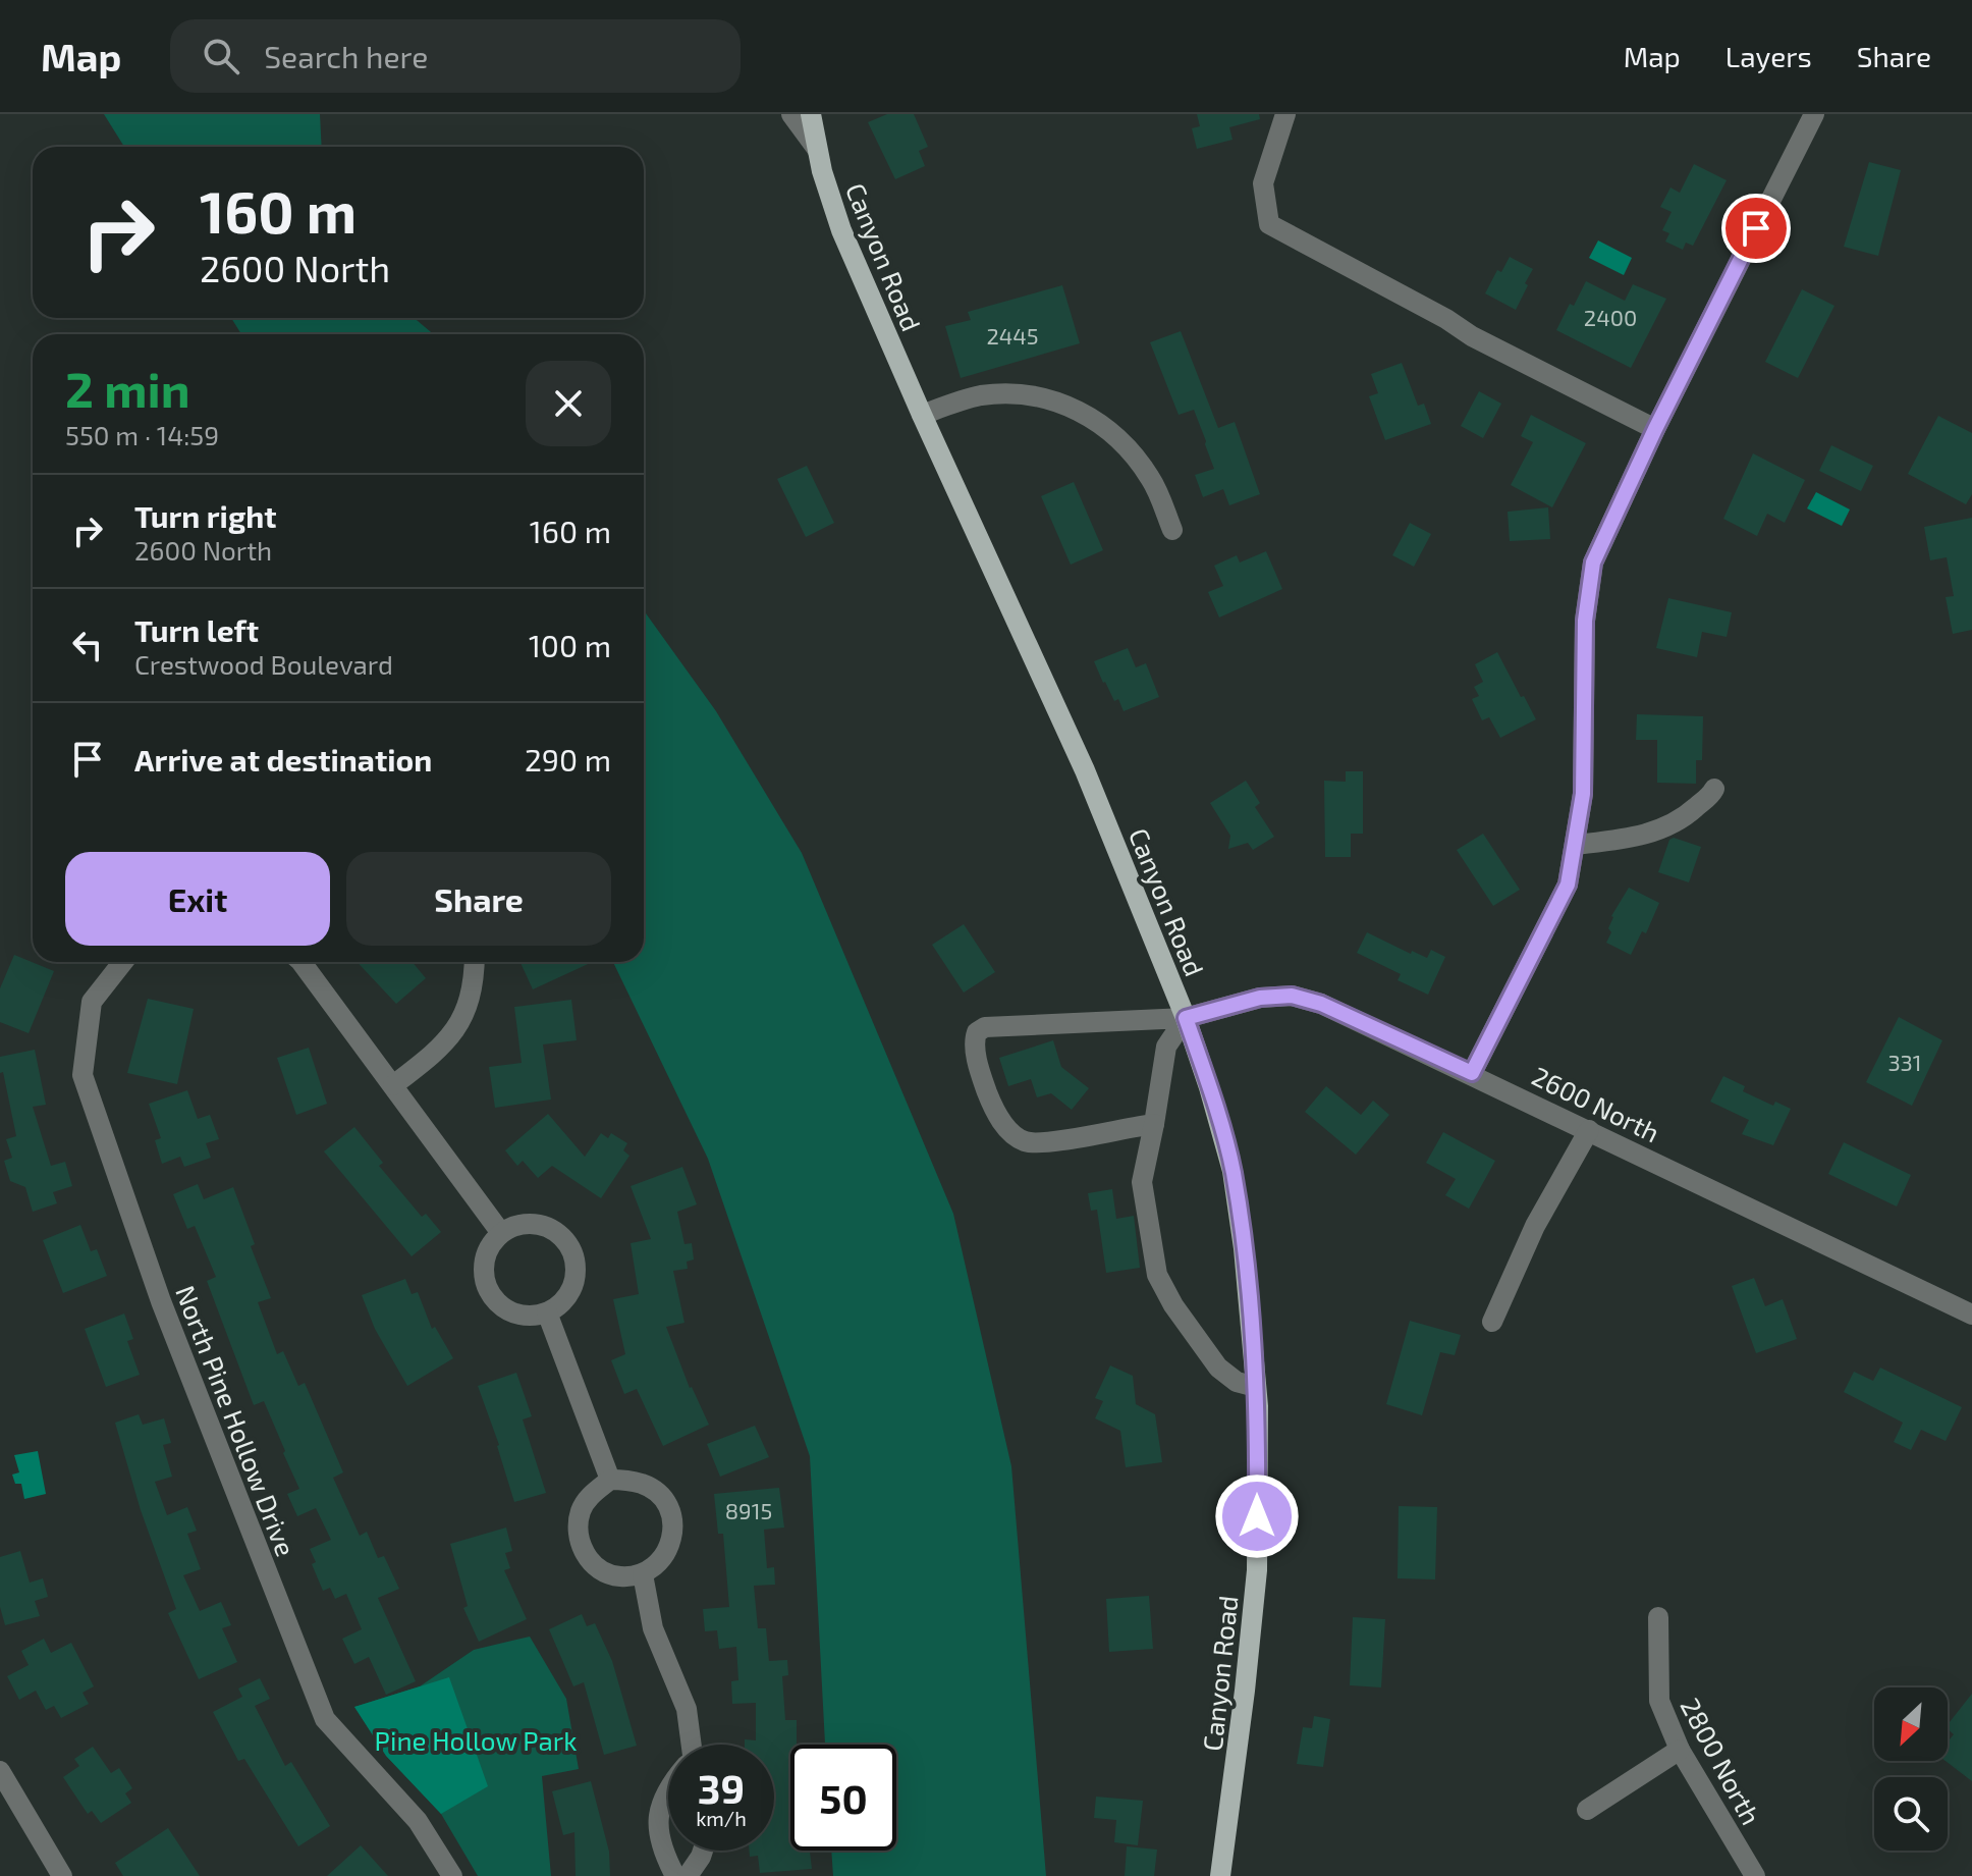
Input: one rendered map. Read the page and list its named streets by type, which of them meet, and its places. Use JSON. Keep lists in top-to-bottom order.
{
  "streets": {
    "main road": ["Canyon Road"],
    "street": ["2600 North", "North Pine Hollow Drive", "2800 North"]
  },
  "crossings": [
    ["Canyon Road", "2600 North"]
  ],
  "parks": ["Pine Hollow Park"],
  "house_numbers": [
    "2400",
    "2445",
    "331",
    "8915"
  ],
  "north": "bottom left",
  "page": {
    "header": "Map",
    "search": "Search here",
    "nav": ["Map", "Layers", "Share"],
    "turn": ["160 m", "2600 North"],
    "heading": ["2 min", "550 m · 14:59"],
    "list": [
      {
        "name": "Turn right",
        "note": "2600 North",
        "value": "160 m"
      },
      {
        "name": "Turn left",
        "note": "Crestwood Boulevard",
        "value": "100 m"
      },
      {
        "name": "Arrive at destination",
        "value": "290 m"
      }
    ],
    "buttons": ["Exit", "Share"],
    "speed": "39 km/h",
    "limit": "50"
  }
}
